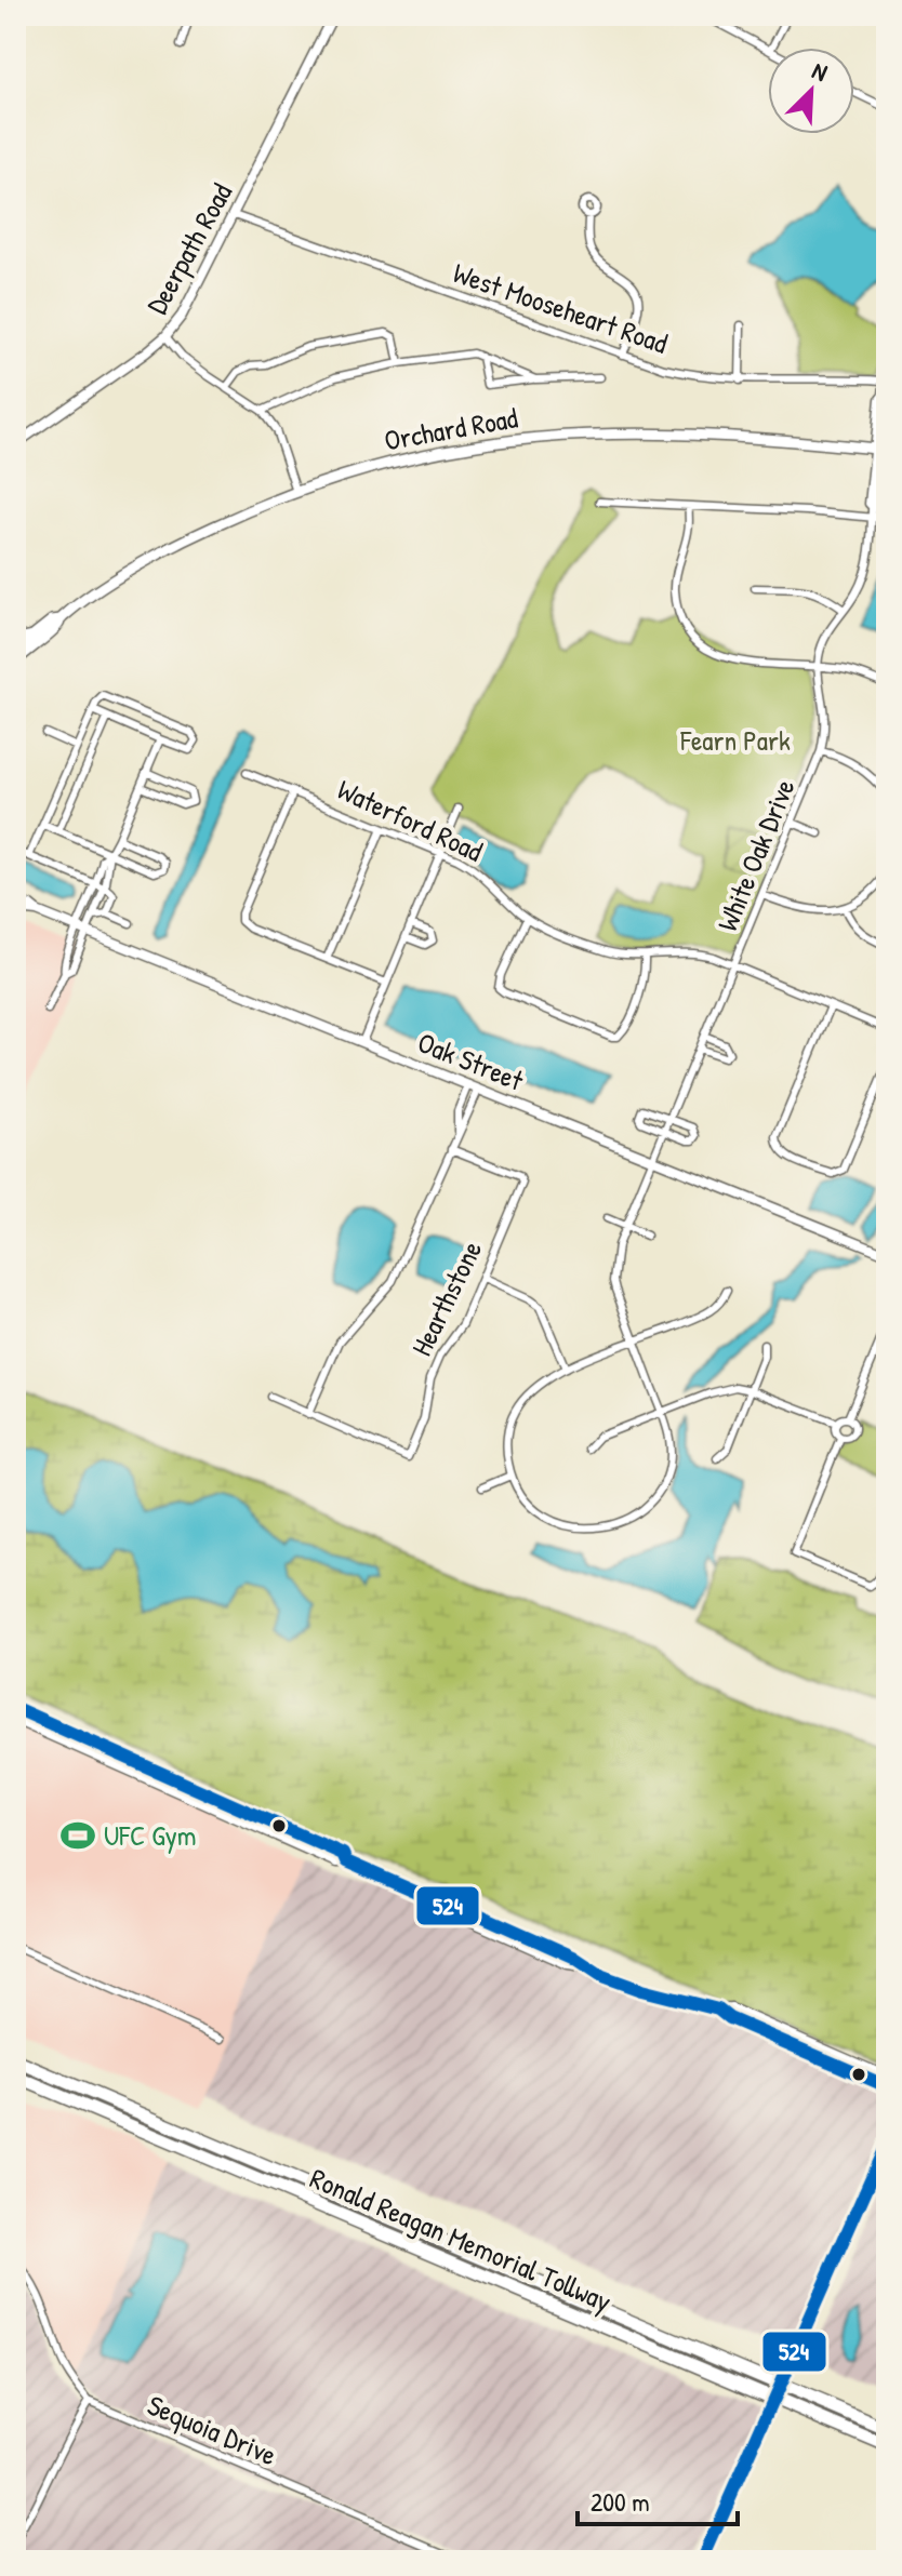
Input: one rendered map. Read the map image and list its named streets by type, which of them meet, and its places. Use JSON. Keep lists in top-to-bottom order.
{
  "streets": {
    "highway": ["Ronald Reagan Memorial Tollway"],
    "main road": ["Orchard Road"],
    "street": [
      "Deerpath Road",
      "West Mooseheart Road",
      "Waterford Road",
      "White Oak Drive",
      "Oak Street",
      "Hearthstone",
      "Sequoia Drive"
    ]
  },
  "crossings": [
    ["Deerpath Road", "West Mooseheart Road"],
    ["West Mooseheart Road", "White Oak Drive"],
    ["Orchard Road", "White Oak Drive"],
    ["Waterford Road", "White Oak Drive"],
    ["White Oak Drive", "Oak Street"]
  ],
  "parks": ["Fearn Park"],
  "places": {
    "sports": ["UFC Gym"]
  },
  "lines": ["transit line 524"],
  "scale_bar": "200 m",
  "north": "top right"
}
